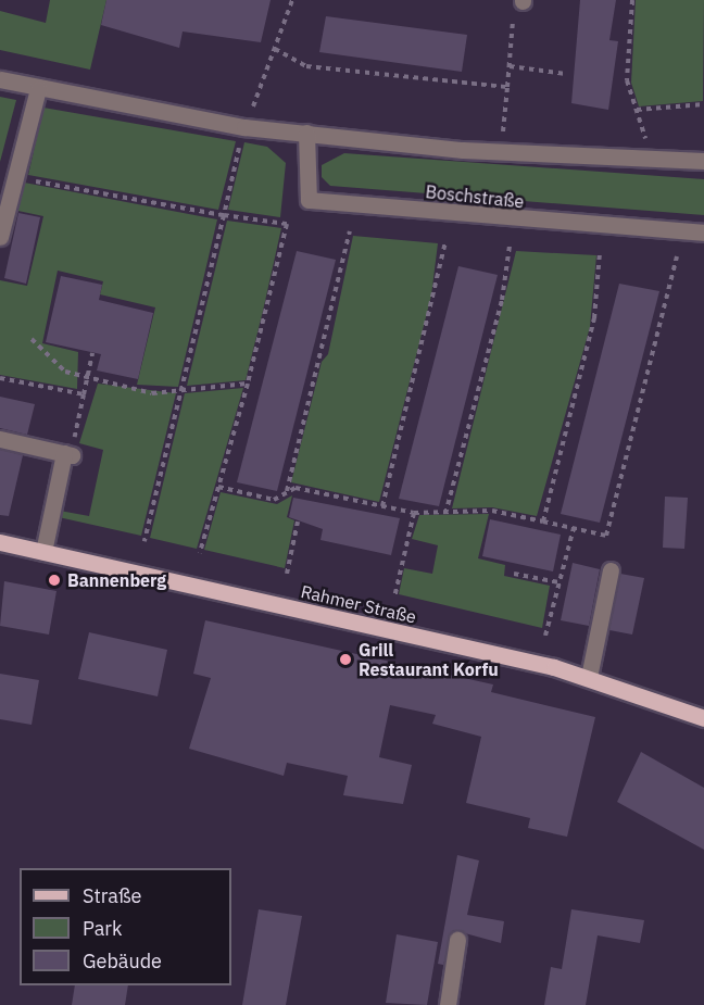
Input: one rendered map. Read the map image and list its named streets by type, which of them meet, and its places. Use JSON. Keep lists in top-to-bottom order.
{
  "streets": {
    "main road": ["Rahmer Straße"],
    "street": ["Boschstraße"]
  },
  "places": ["Bannenberg", "Grill Restaurant Korfu"],
  "legend": ["Straße", "Park", "Gebäude"]
}
